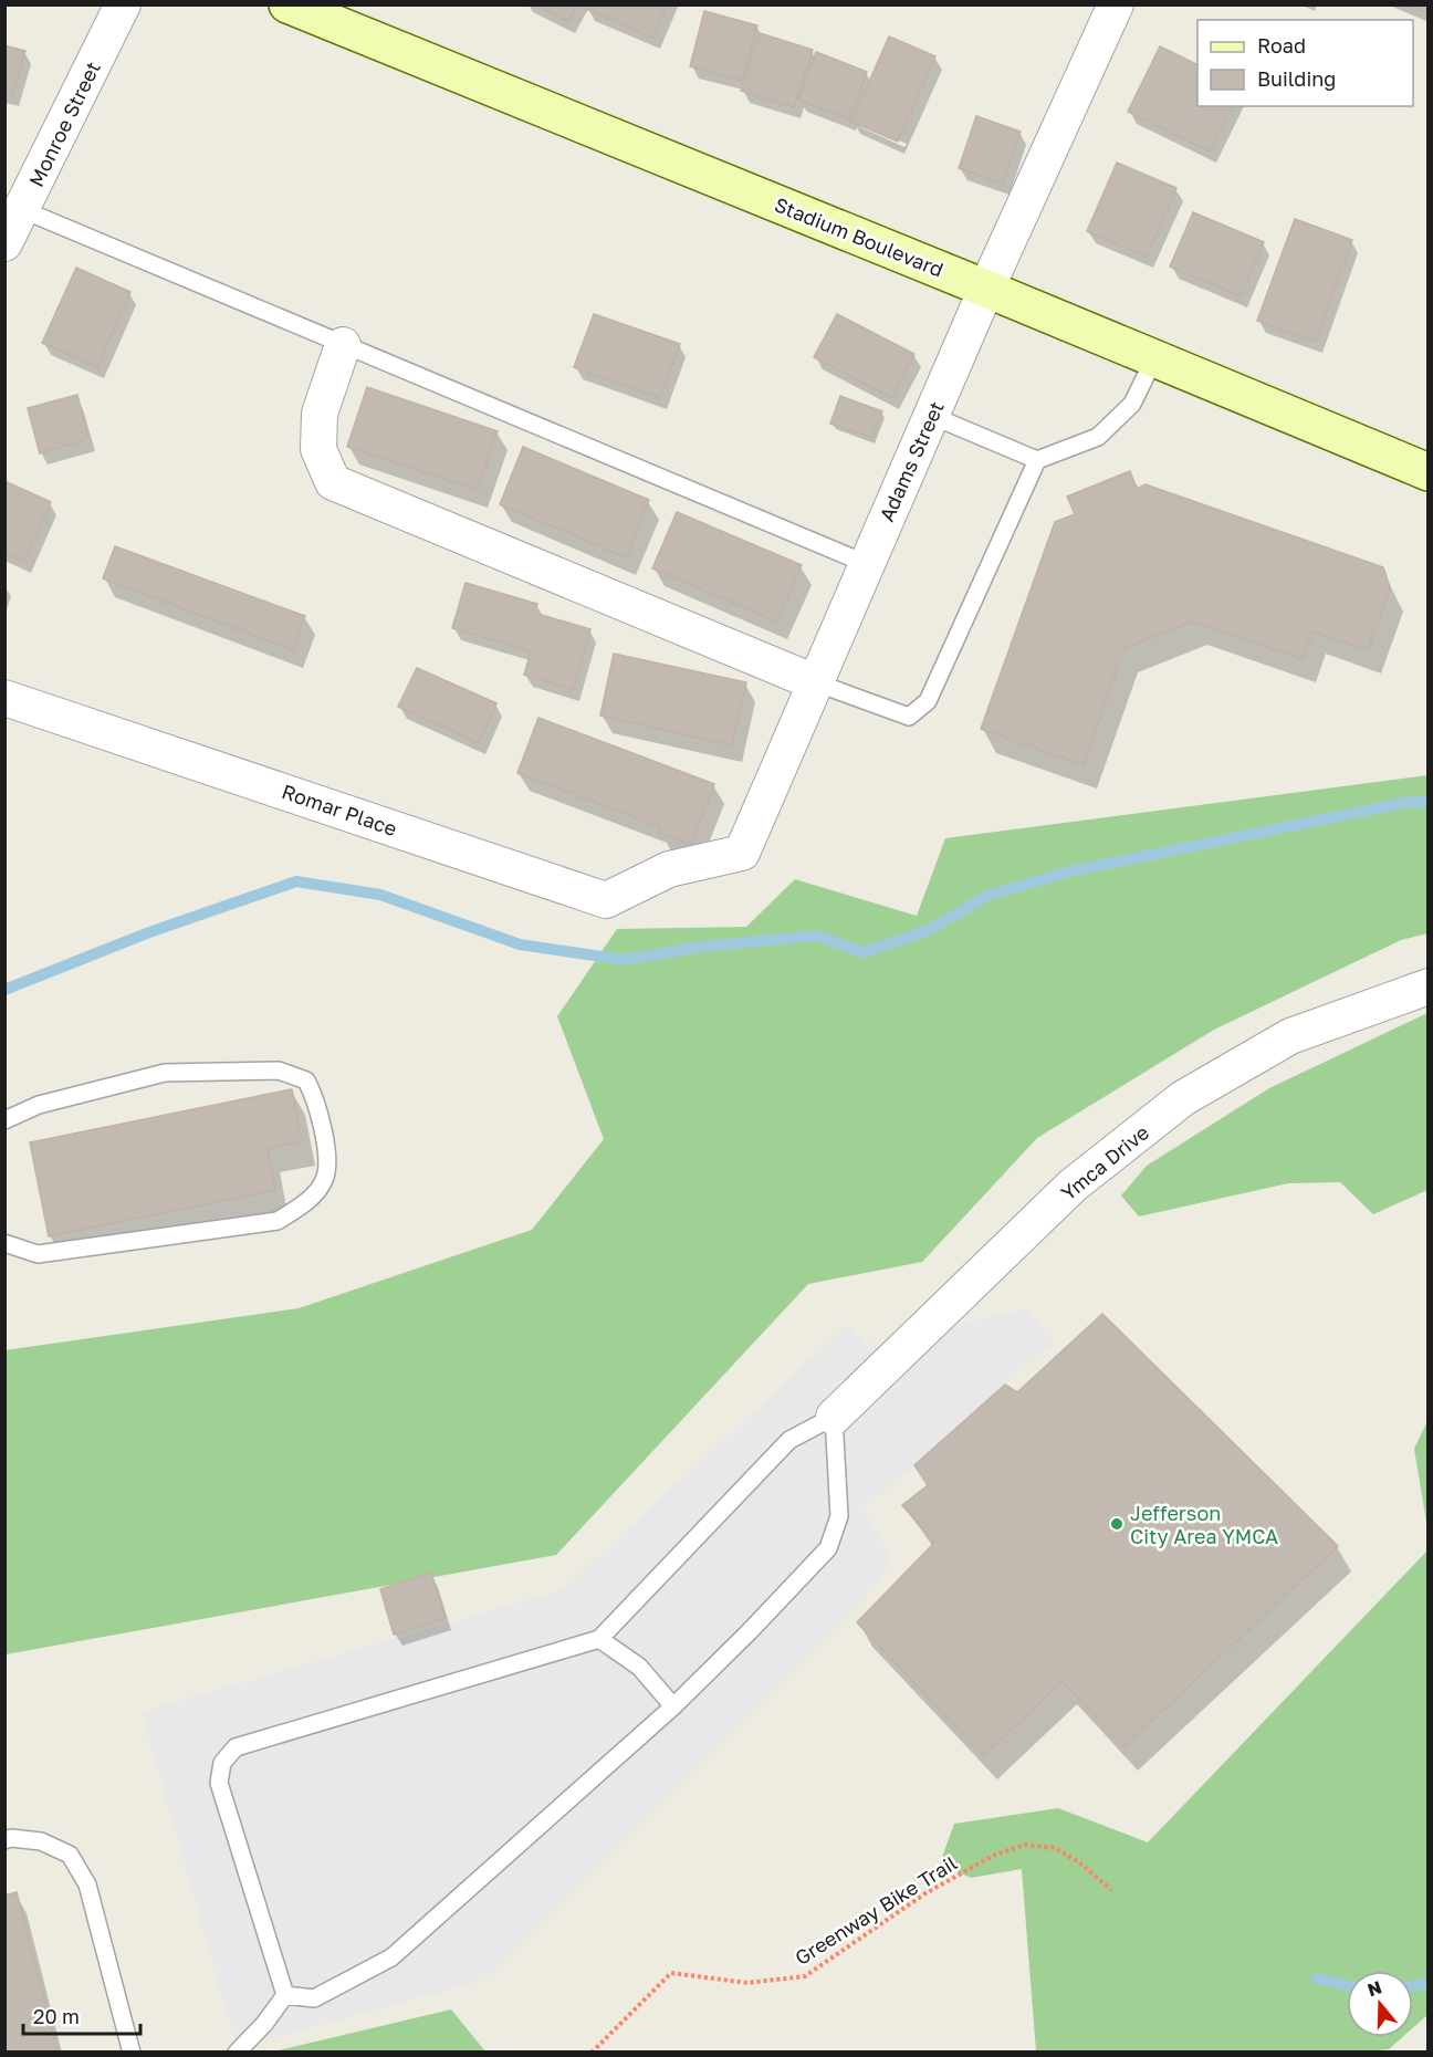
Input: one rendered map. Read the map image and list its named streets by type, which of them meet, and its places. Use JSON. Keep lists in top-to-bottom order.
{
  "streets": {
    "main road": ["Stadium Boulevard"],
    "street": [
      "Monroe Street",
      "Adams Street",
      "Romar Place",
      "Ymca Drive"
    ],
    "path": ["Greenway Bike Trail"]
  },
  "crossings": [
    ["Stadium Boulevard", "Adams Street"],
    ["Adams Street", "Romar Place"]
  ],
  "places": ["Jefferson City Area YMCA"],
  "legend": ["Road", "Building"],
  "scale_bar": "20 m",
  "north": "top"
}
